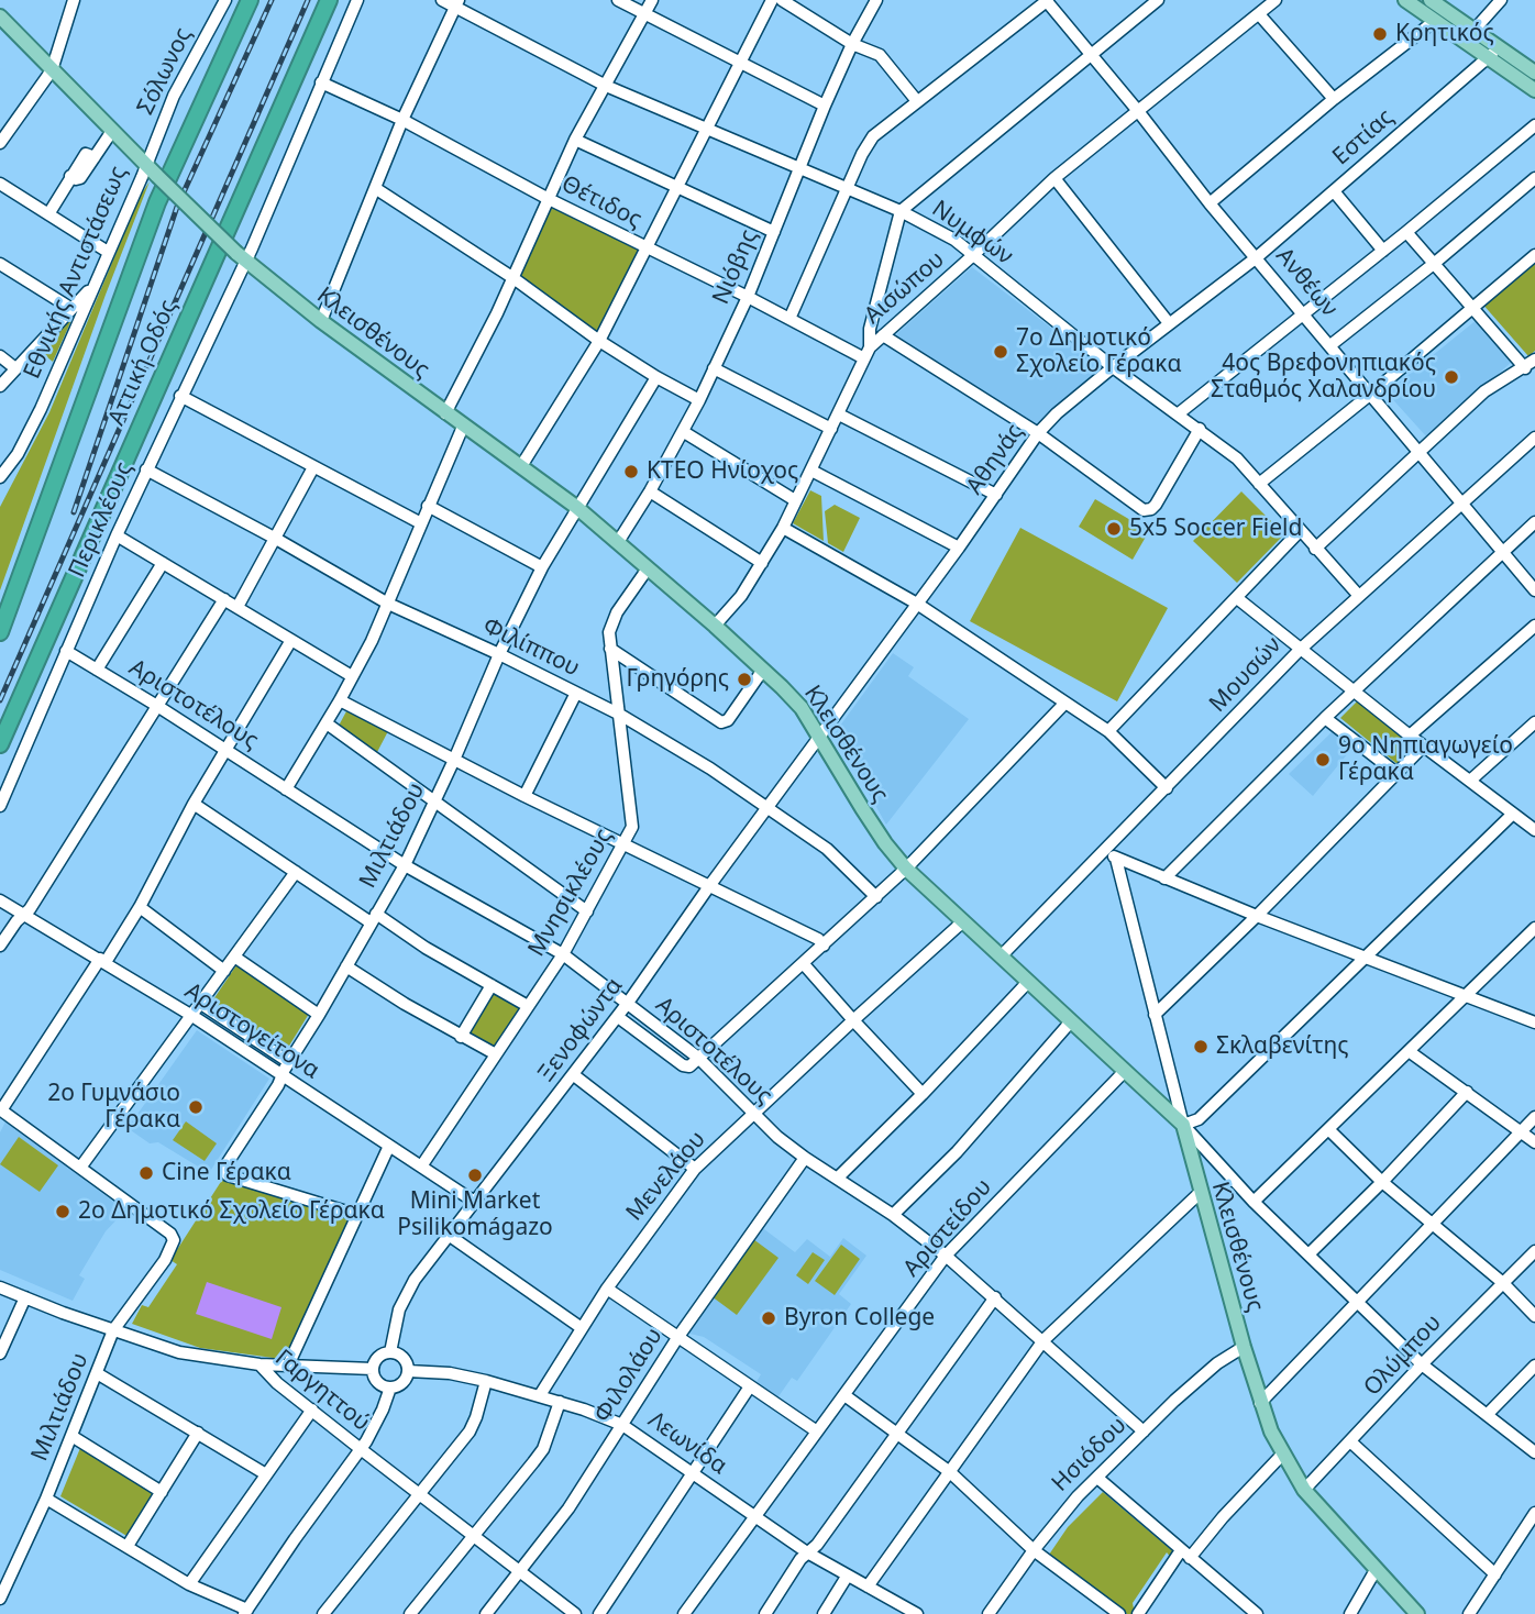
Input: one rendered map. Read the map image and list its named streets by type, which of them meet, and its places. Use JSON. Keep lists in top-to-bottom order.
{
  "streets": {
    "highway": ["Αττική Οδός"],
    "main road": ["Κλεισθένους"],
    "street": [
      "Σόλωνος",
      "Εστίας",
      "Θέτιδος",
      "Νυμφών",
      "Νιόβης",
      "Εθνικής Αντιστάσεως",
      "Ανθέων",
      "Αισώπου",
      "Αθηνάς",
      "Περικλέους",
      "Φιλίππου",
      "Μουσών",
      "Αριστοτέλους",
      "Μιλτιάδου",
      "Μνησικλέους",
      "Ξενοφώντα",
      "Αριστογείτονα",
      "Μενελάου",
      "Αριστείδου",
      "Ολύμπου",
      "Φιλολάου",
      "Γαργηττού",
      "Λεωνίδα",
      "Ησιόδου"
    ]
  },
  "crossings": [
    ["Σόλωνος", "Εθνικής Αντιστάσεως"],
    ["Σόλωνος", "Κλεισθένους"],
    ["Εστίας", "Ανθέων"],
    ["Εστίας", "Αθηνάς"],
    ["Θέτιδος", "Νιόβης"],
    ["Θέτιδος", "Αισώπου"],
    ["Θέτιδος", "Περικλέους"],
    ["Νυμφών", "Νιόβης"],
    ["Νυμφών", "Αισώπου"],
    ["Νυμφών", "Αθηνάς"],
    ["Νυμφών", "Μουσών"],
    ["Νιόβης", "Κλεισθένους"],
    ["Εθνικής Αντιστάσεως", "Κλεισθένους"],
    ["Ανθέων", "Αισώπου"],
    ["Ανθέων", "Αθηνάς"],
    ["Ανθέων", "Μουσών"],
    ["Αισώπου", "Κλεισθένους"],
    ["Κλεισθένους", "Αθηνάς"],
    ["Κλεισθένους", "Περικλέους"],
    ["Κλεισθένους", "Μουσών"],
    ["Κλεισθένους", "Μιλτιάδου"],
    ["Κλεισθένους", "Μνησικλέους"],
    ["Κλεισθένους", "Ξενοφώντα"],
    ["Κλεισθένους", "Μενελάου"],
    ["Κλεισθένους", "Αριστείδου"],
    ["Κλεισθένους", "Ολύμπου"],
    ["Κλεισθένους", "Ησιόδου"],
    ["Αθηνάς", "Ξενοφώντα"],
    ["Περικλέους", "Φιλίππου"],
    ["Περικλέους", "Αριστοτέλους"],
    ["Φιλίππου", "Μιλτιάδου"],
    ["Φιλίππου", "Μνησικλέους"],
    ["Φιλίππου", "Ξενοφώντα"],
    ["Αριστοτέλους", "Μιλτιάδου"],
    ["Αριστοτέλους", "Μνησικλέους"],
    ["Αριστοτέλους", "Ξενοφώντα"],
    ["Αριστοτέλους", "Μενελάου"],
    ["Αριστοτέλους", "Αριστείδου"],
    ["Αριστοτέλους", "Φιλολάου"],
    ["Αριστοτέλους", "Ησιόδου"],
    ["Μιλτιάδου", "Αριστογείτονα"],
    ["Μιλτιάδου", "Γαργηττού"],
    ["Μνησικλέους", "Αριστογείτονα"],
    ["Ξενοφώντα", "Αριστογείτονα"],
    ["Ξενοφώντα", "Λεωνίδα"],
    ["Μενελάου", "Λεωνίδα"],
    ["Αριστείδου", "Λεωνίδα"],
    ["Φιλολάου", "Γαργηττού"],
    ["Φιλολάου", "Λεωνίδα"]
  ],
  "places": [
    "Κρητικός",
    "7o Δημοτικό Σχολείο Γέρακα",
    "4ος Βρεφονηπιακός Σταθμός Χαλανδρίου",
    "ΚΤΕΟ Hνίοχος",
    "5x5 Soccer Field",
    "Γρηγόρης",
    "9ο Νηπιαγωγείο Γέρακα",
    "Σκλαβενίτης",
    "2ο Γυμνάσιο Γέρακα",
    "Cine Γέρακα",
    "Mini Market Psilikomágazo",
    "2ο Δημοτικό Σχολείο Γέρακα",
    "Byron College"
  ]
}
